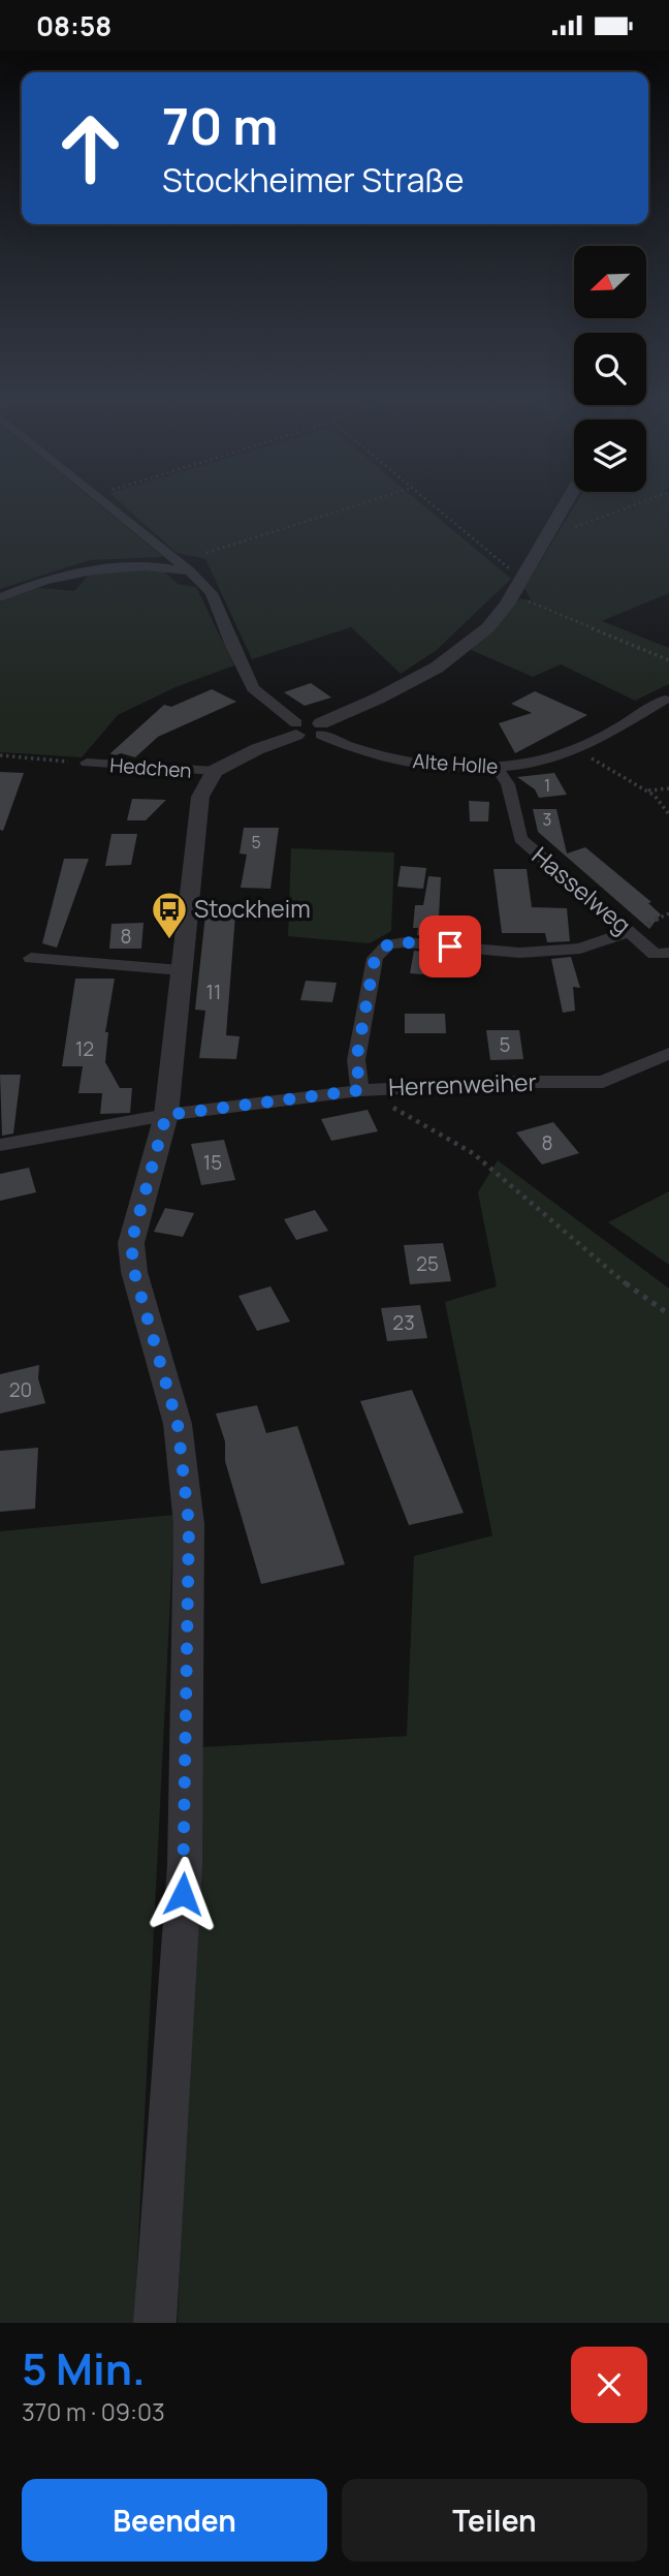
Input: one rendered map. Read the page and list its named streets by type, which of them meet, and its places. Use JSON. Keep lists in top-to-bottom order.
{
  "streets": {
    "street": [
      "Alte Holle",
      "Hedchen",
      "Hasselweg",
      "Herrenweiher"
    ]
  },
  "crossings": [
    ["Alte Holle", "Hasselweg"]
  ],
  "places": {
    "bus stop": ["Stockheim"]
  },
  "house_numbers": [
    "1",
    "3",
    "5",
    "8",
    "11",
    "5",
    "12",
    "8",
    "15",
    "25",
    "23",
    "20"
  ],
  "north": "bottom left",
  "page": {
    "status": "08:58",
    "turn": ["70 m", "Stockheimer Straße"],
    "heading": ["5 Min.", "370 m · 09:03"],
    "buttons": ["Beenden", "Teilen"]
  }
}
